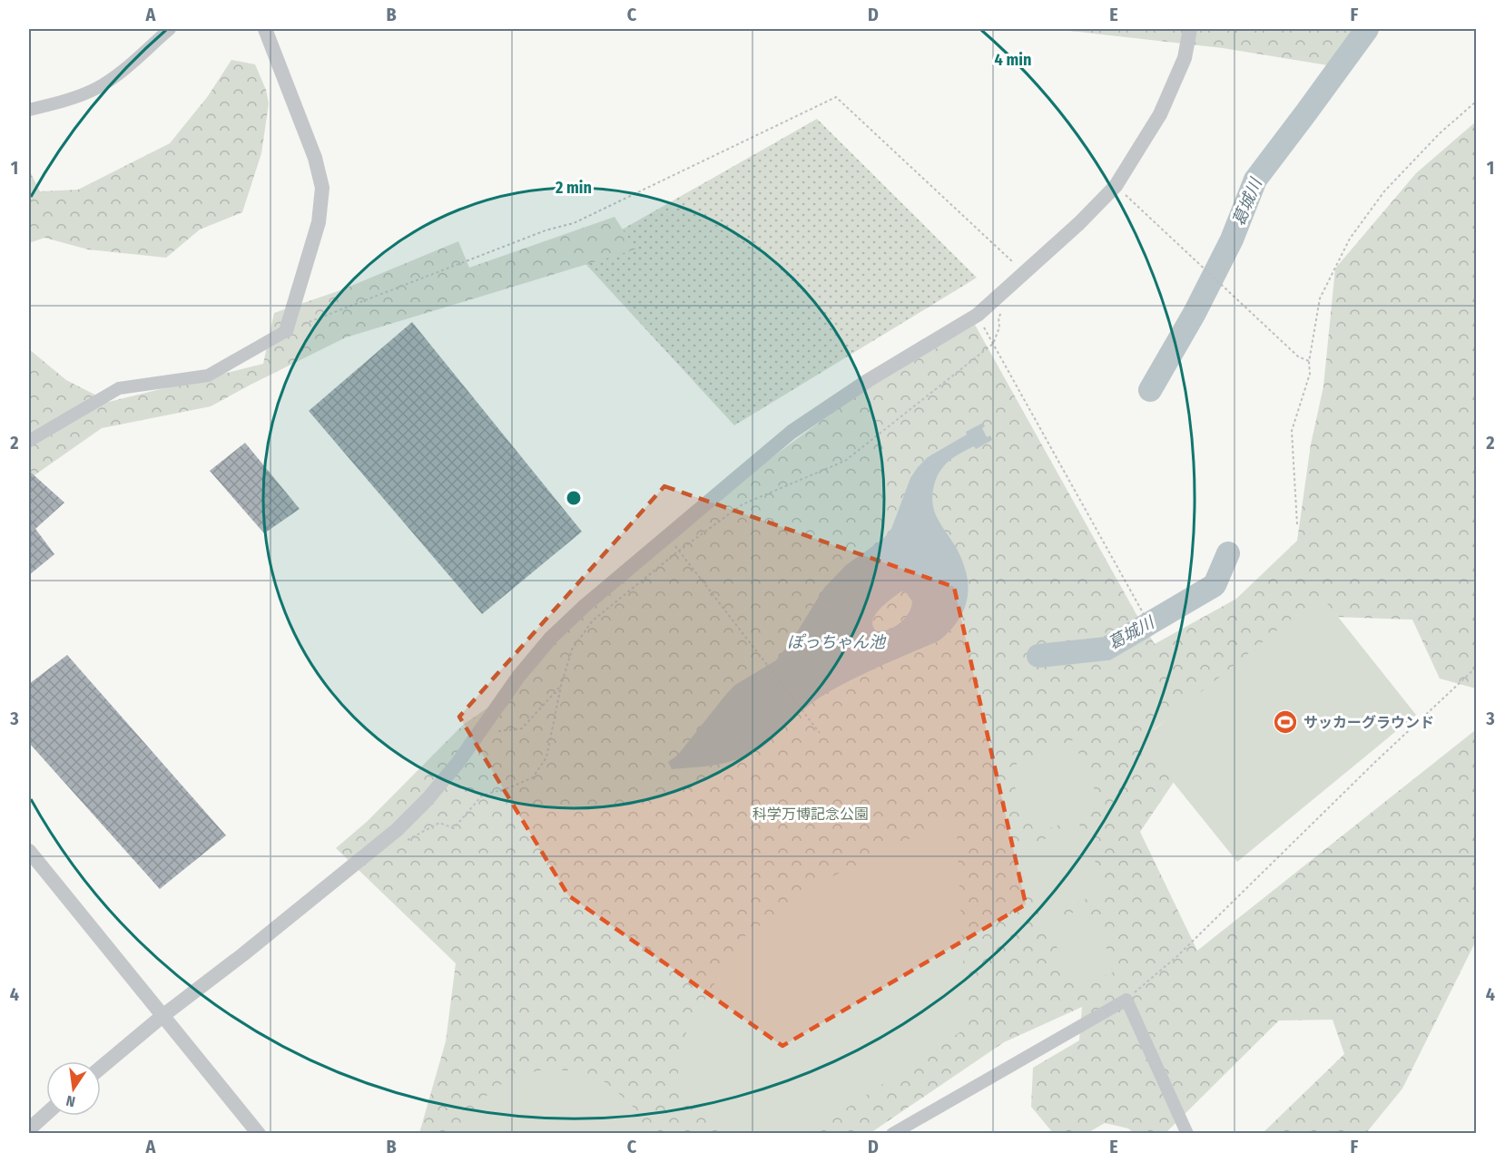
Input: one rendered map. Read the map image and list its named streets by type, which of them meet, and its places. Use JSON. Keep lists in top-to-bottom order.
{
  "water": ["葛城川", "ぽっちゃん池"],
  "parks": ["科学万博記念公園"],
  "places": {
    "sports": ["サッカーグラウンド"]
  },
  "north": "bottom",
  "grid": {
    "columns": [
      "A",
      "B",
      "C",
      "D",
      "E",
      "F"
    ],
    "rows": [
      "1",
      "2",
      "3",
      "4"
    ]
  },
  "rings": ["4 min", "2 min"]
}
